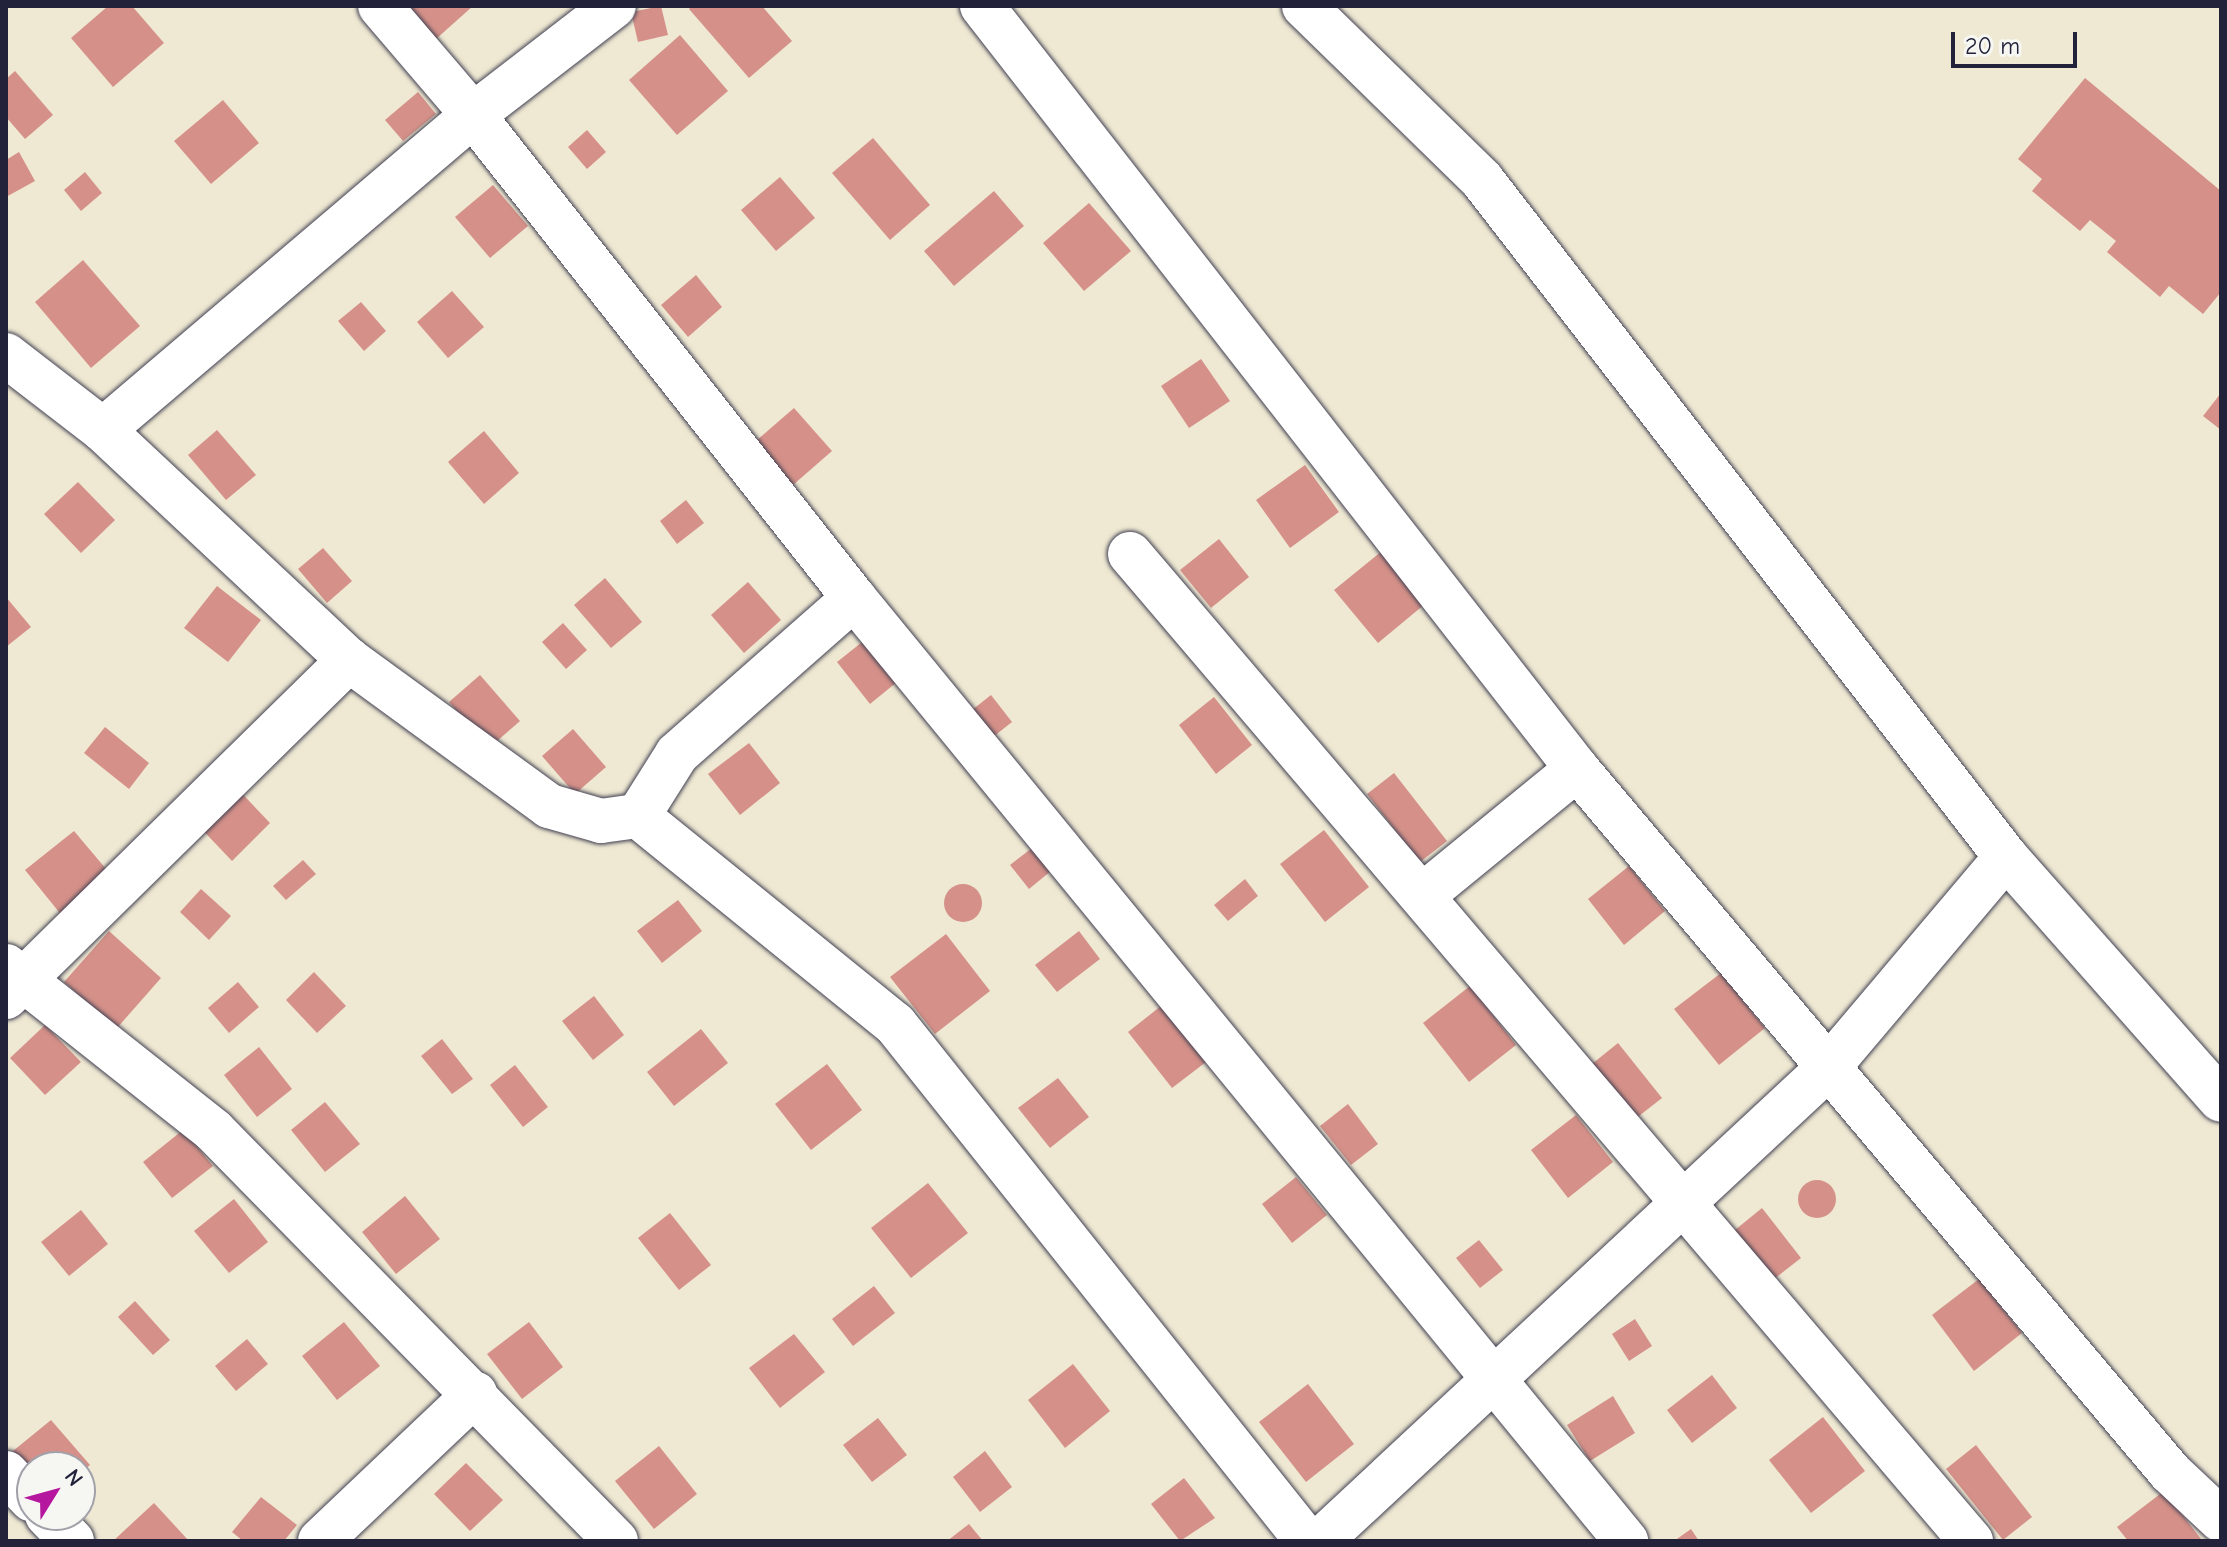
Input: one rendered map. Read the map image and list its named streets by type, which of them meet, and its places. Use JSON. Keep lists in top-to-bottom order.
{
  "scale_bar": "20 m",
  "north": "top right"
}
